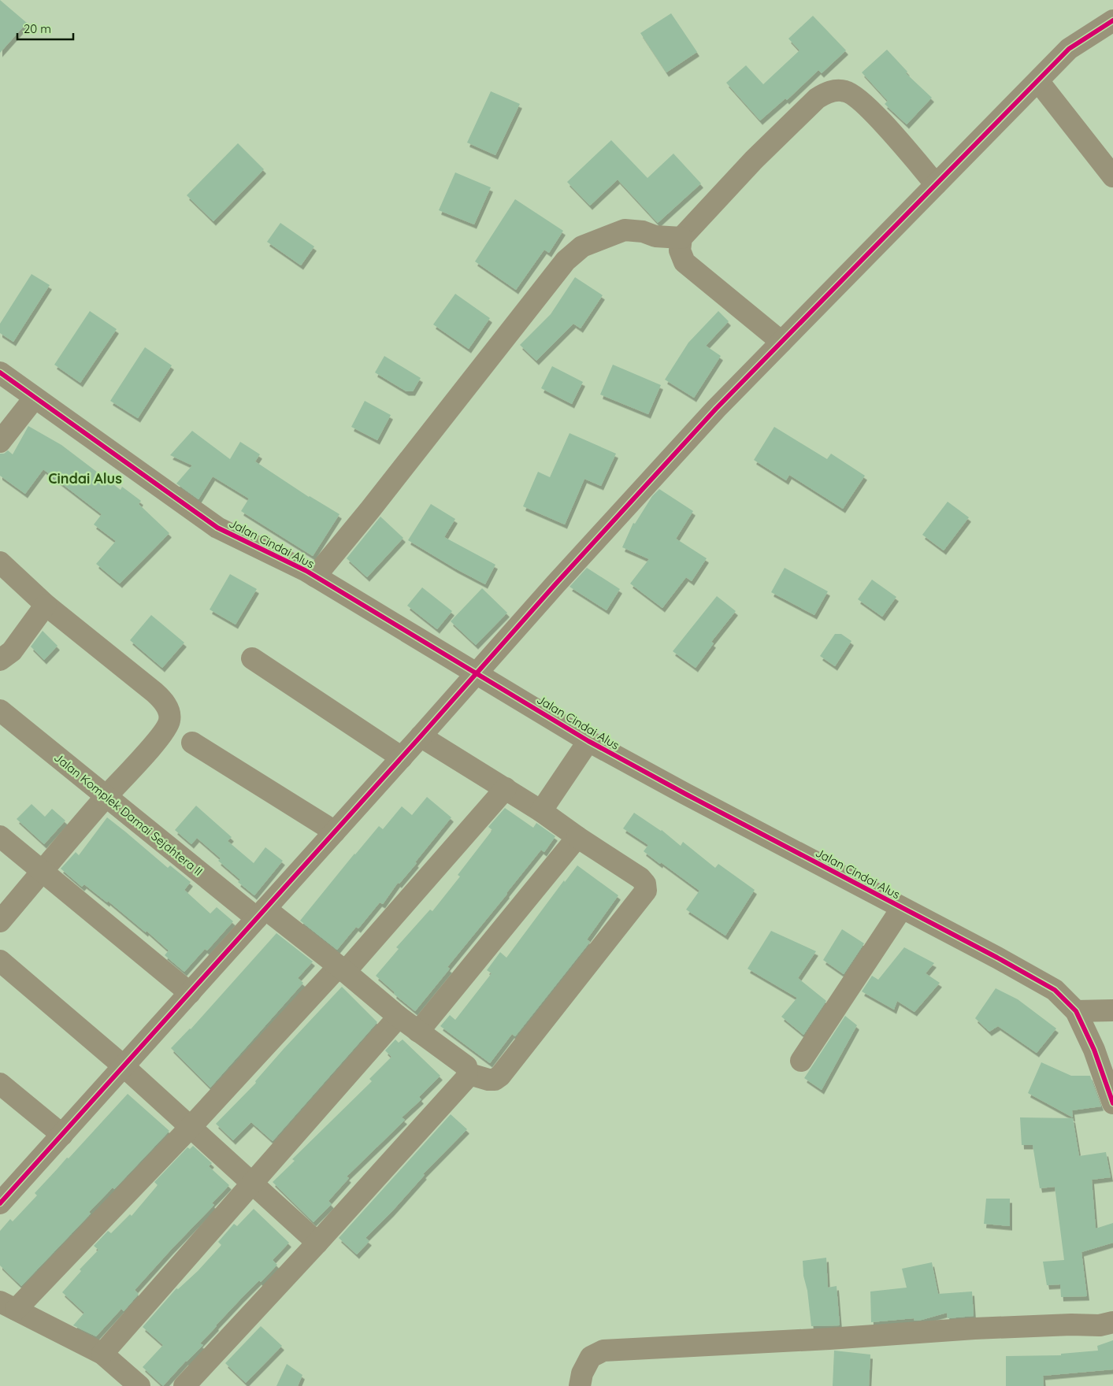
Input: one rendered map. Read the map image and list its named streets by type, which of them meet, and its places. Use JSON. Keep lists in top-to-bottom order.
{
  "streets": {
    "street": ["Jalan Cindai Alus", "Jalan Komplek Damai Sejahtera II"]
  },
  "districts": ["Cindai Alus"],
  "scale_bar": "20 m"
}
